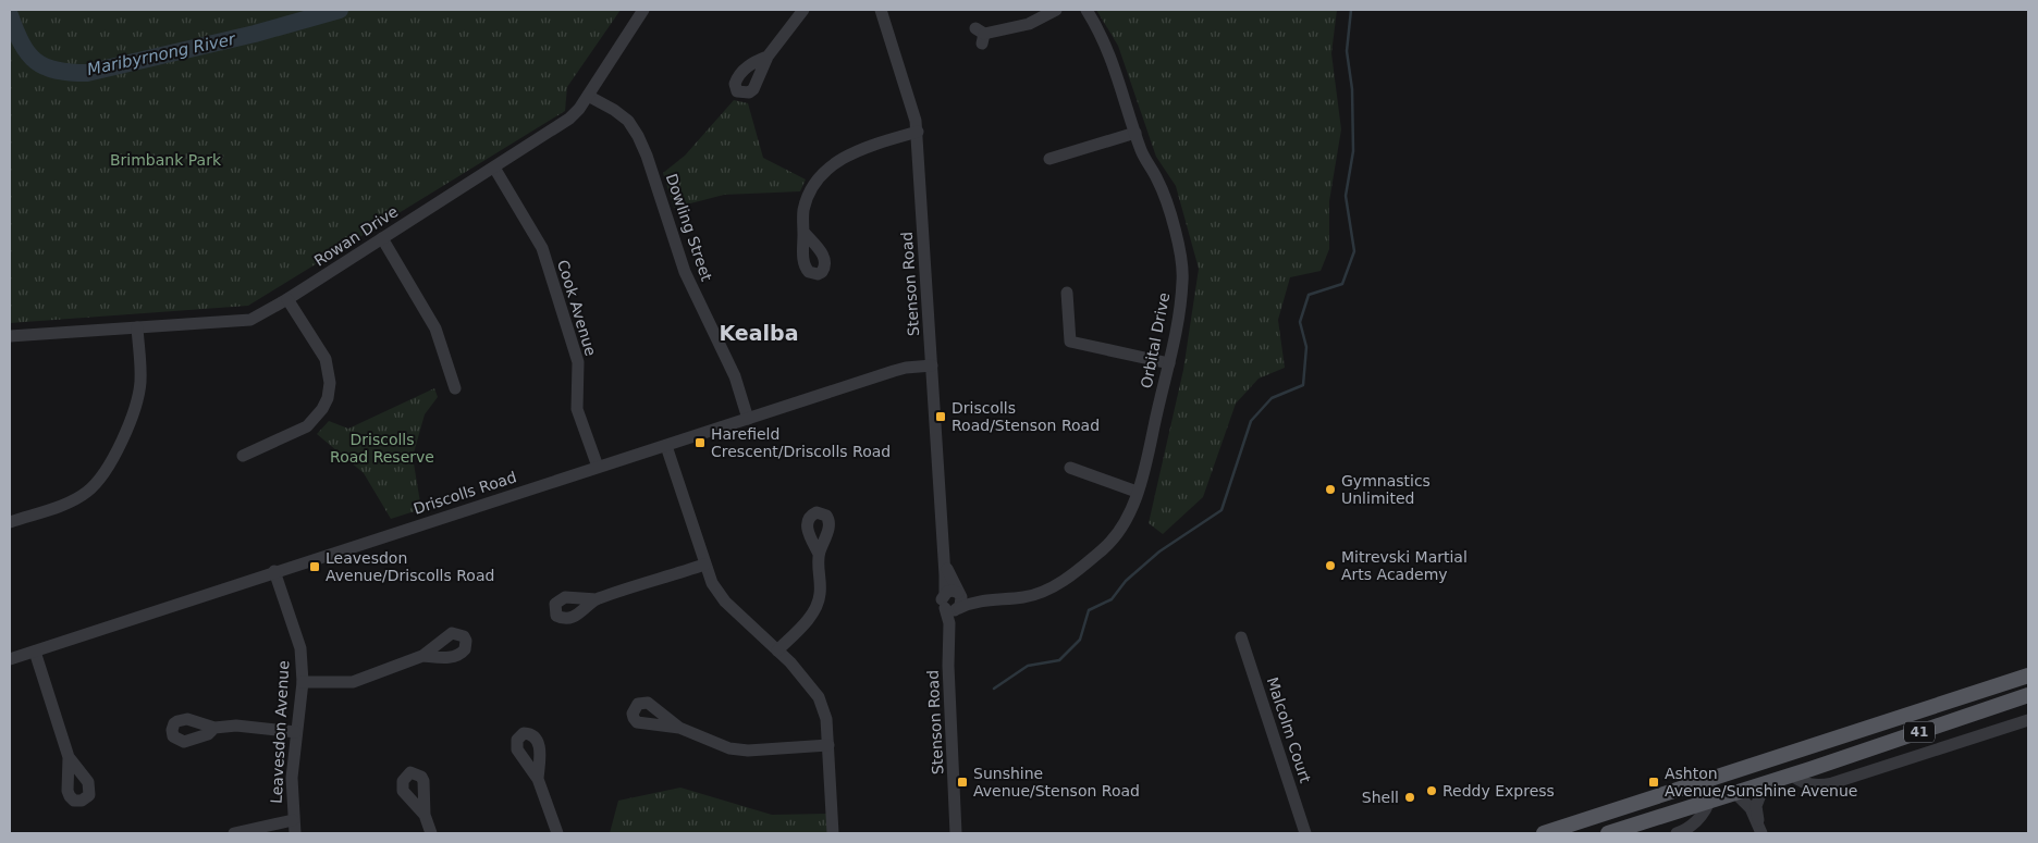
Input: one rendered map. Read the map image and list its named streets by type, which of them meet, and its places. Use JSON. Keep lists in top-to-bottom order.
{
  "streets": {
    "main road": ["41"],
    "street": [
      "Dowling Street",
      "Rowan Drive",
      "Stenson Road",
      "Cook Avenue",
      "Orbital Drive",
      "Driscolls Road",
      "Malcolm Court",
      "Leavesdon Avenue"
    ]
  },
  "crossings": [
    ["Dowling Street", "Rowan Drive"],
    ["Dowling Street", "Driscolls Road"],
    ["Rowan Drive", "Cook Avenue"],
    ["Stenson Road", "Orbital Drive"],
    ["Stenson Road", "Driscolls Road"],
    ["Cook Avenue", "Driscolls Road"],
    ["Driscolls Road", "Leavesdon Avenue"]
  ],
  "districts": ["Kealba"],
  "water": ["Maribyrnong River"],
  "parks": ["Brimbank Park", "Driscolls Road Reserve"],
  "places": {
    "transit": [
      "Driscolls Road/Stenson Road",
      "Harefield Crescent/Driscolls Road",
      "Leavesdon Avenue/Driscolls Road",
      "Sunshine Avenue/Stenson Road",
      "Ashton Avenue/Sunshine Avenue"
    ],
    "other": [
      "Gymnastics Unlimited",
      "Mitrevski Martial Arts Academy",
      "Reddy Express",
      "Shell"
    ]
  }
}
